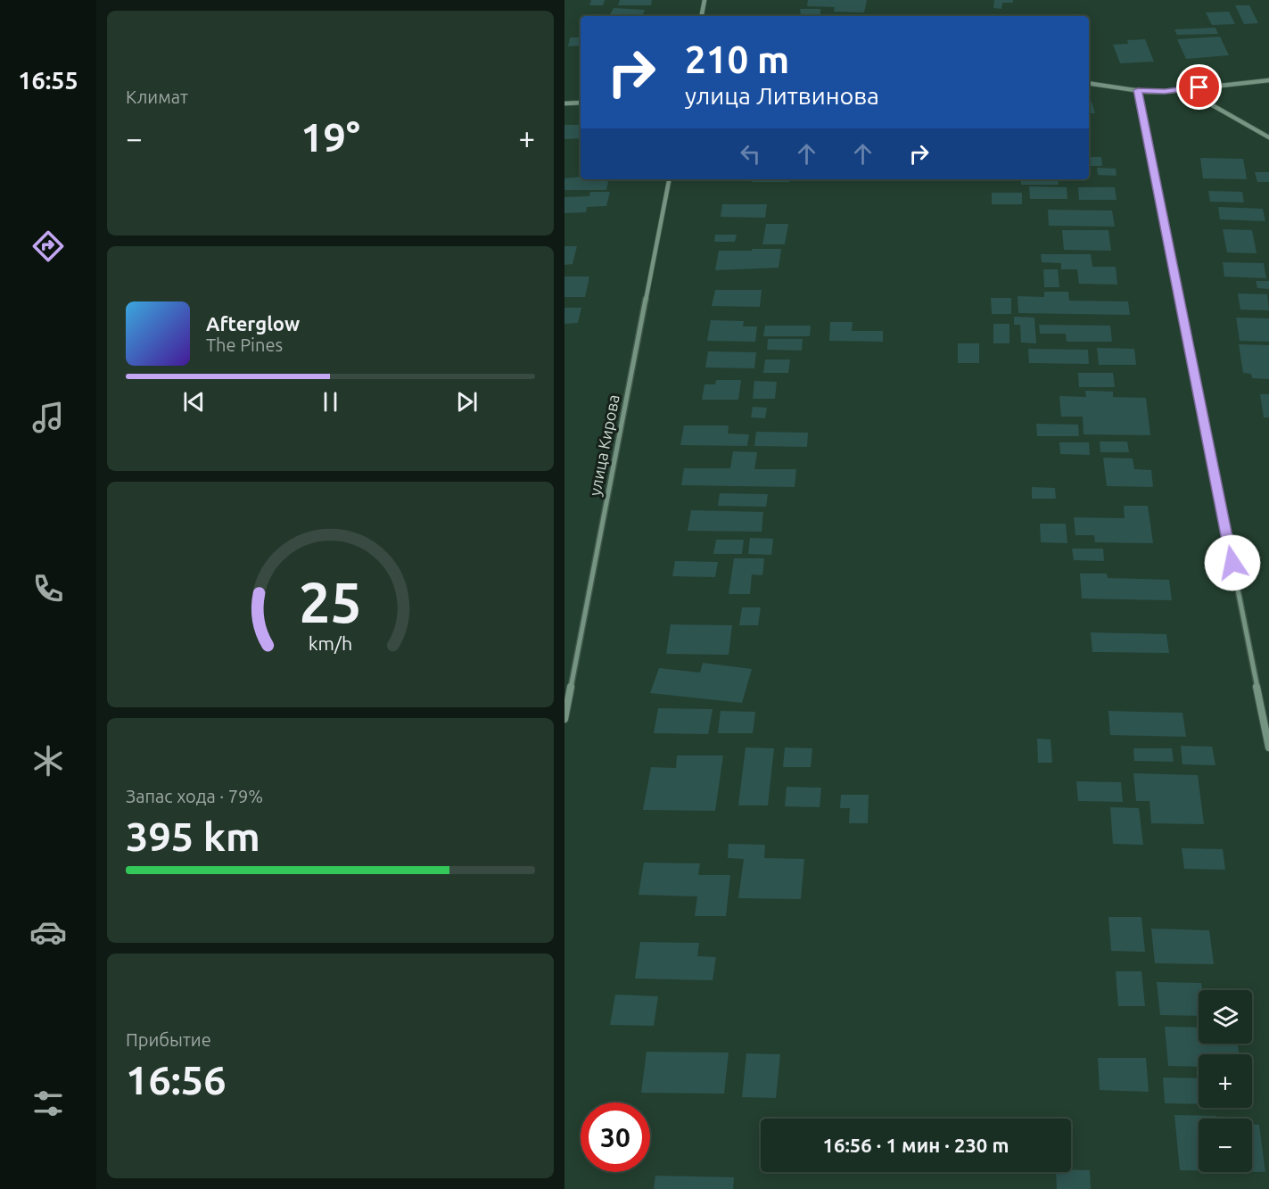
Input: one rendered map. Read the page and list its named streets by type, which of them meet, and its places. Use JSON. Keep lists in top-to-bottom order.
{
  "streets": {
    "street": ["улица Кирова"]
  },
  "page": {
    "tabs": "16:55",
    "tile": [
      "Климат",
      ["Запас хода · 79%", "395 km"],
      ["Прибытие", "16:56"]
    ],
    "turn": ["210 m", "улица Литвинова"],
    "heat": ["−", "19°", "+"],
    "song": ["Afterglow", "The Pines"],
    "map_buttons": ["+", "−"],
    "limit": "30",
    "trip": "16:56 · 1 мин · 230 m",
    "gauge": ["25", "km/h"]
  }
}
